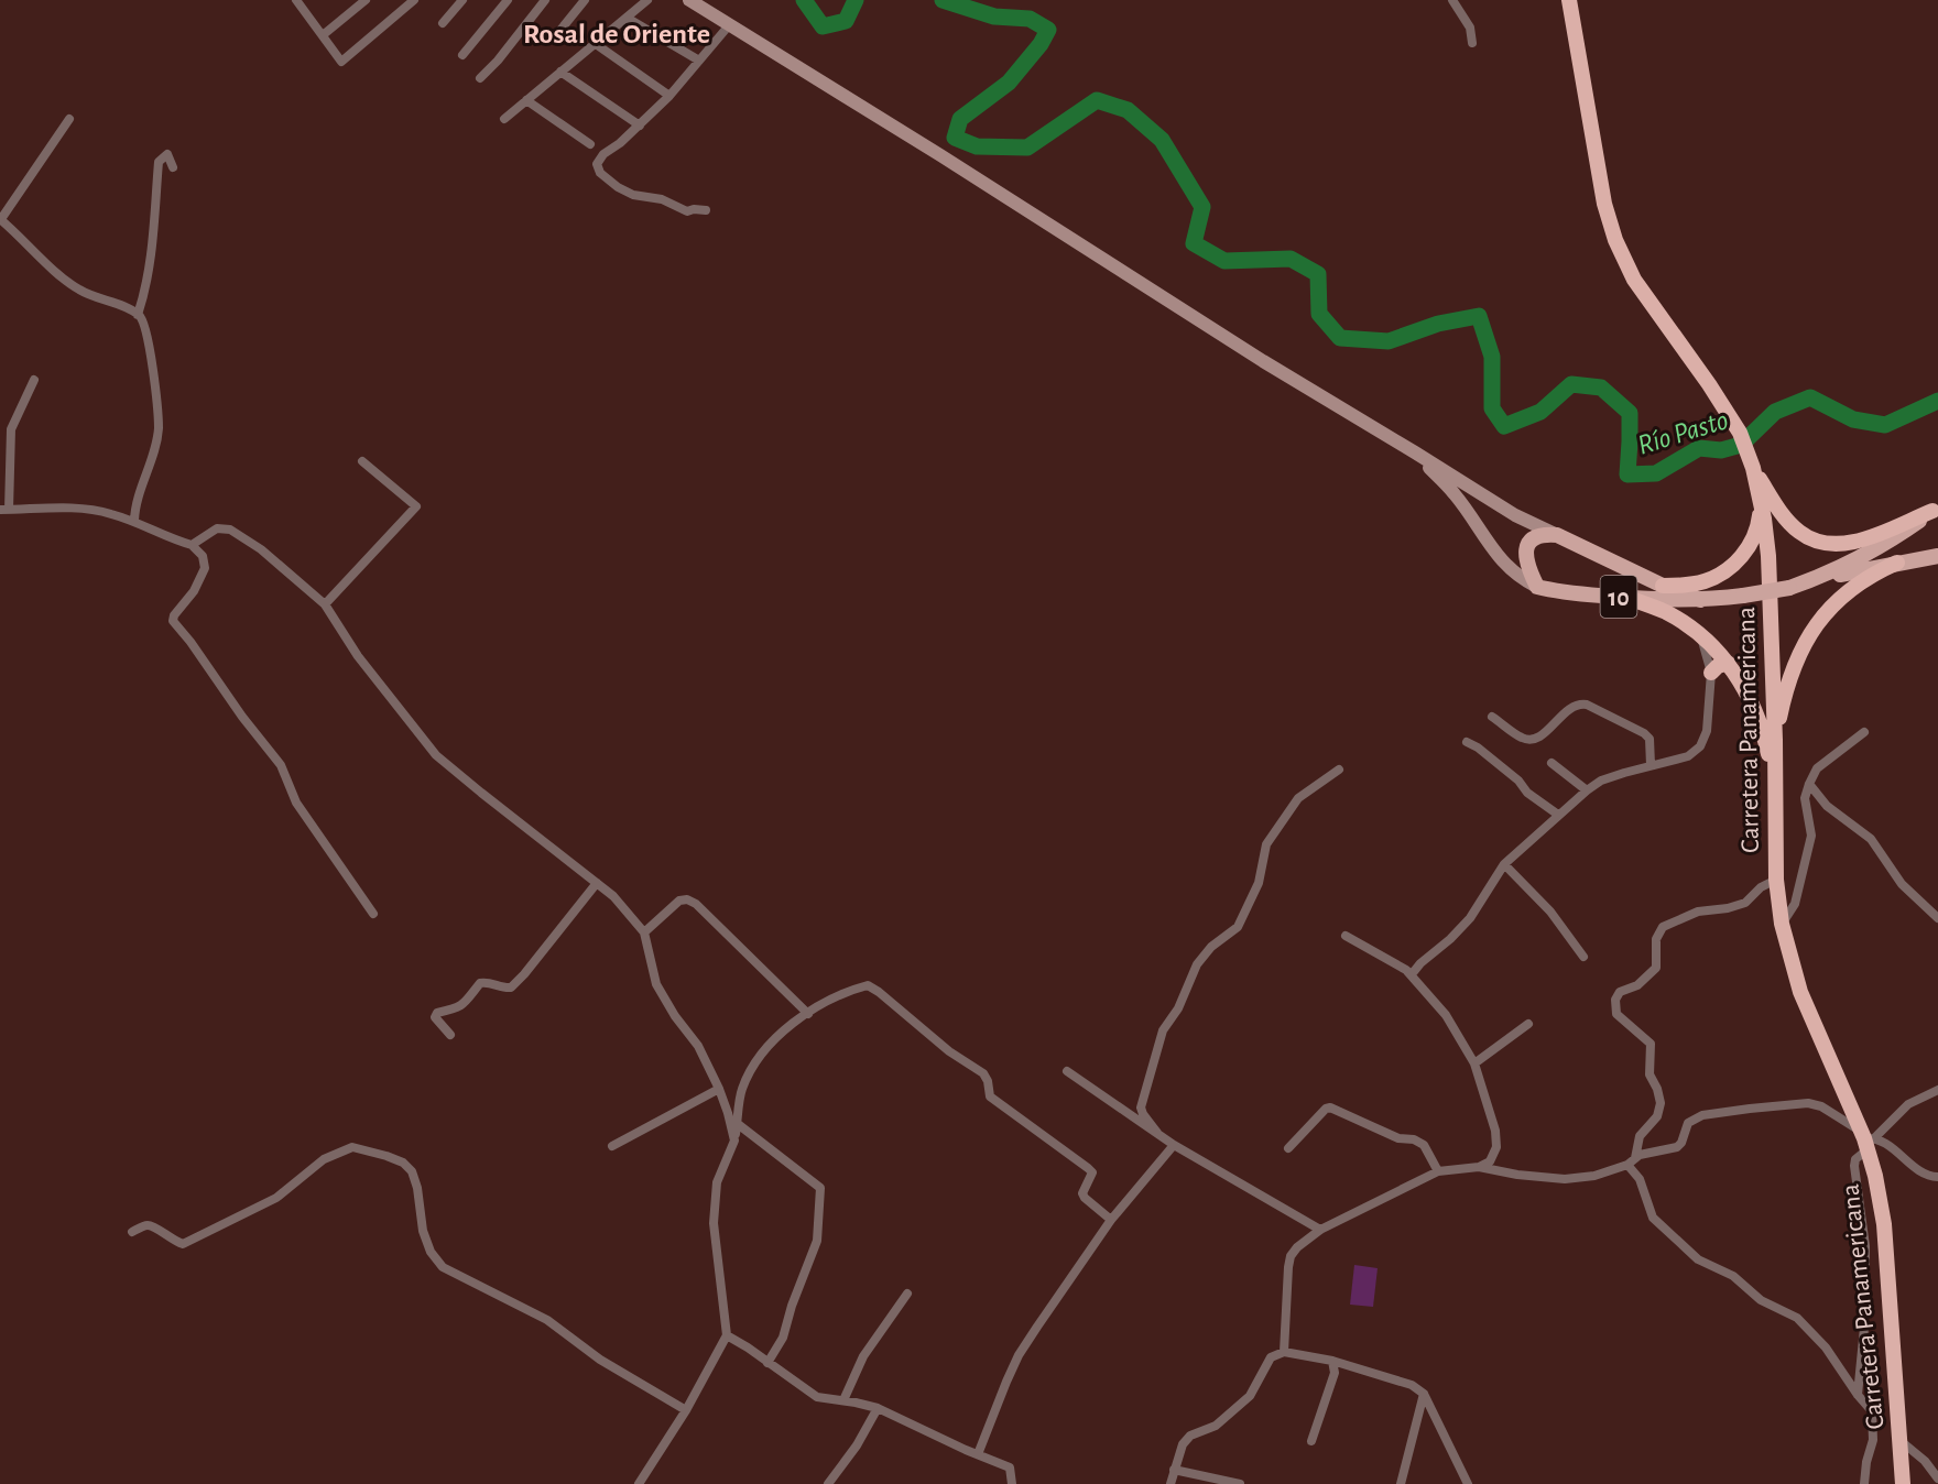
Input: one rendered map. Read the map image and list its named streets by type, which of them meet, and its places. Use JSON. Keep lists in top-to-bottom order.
{
  "streets": {
    "highway": ["Carretera Panamericana"],
    "main road": ["10"]
  },
  "districts": ["Rosal de Oriente"],
  "water": ["Río Pasto"]
}
